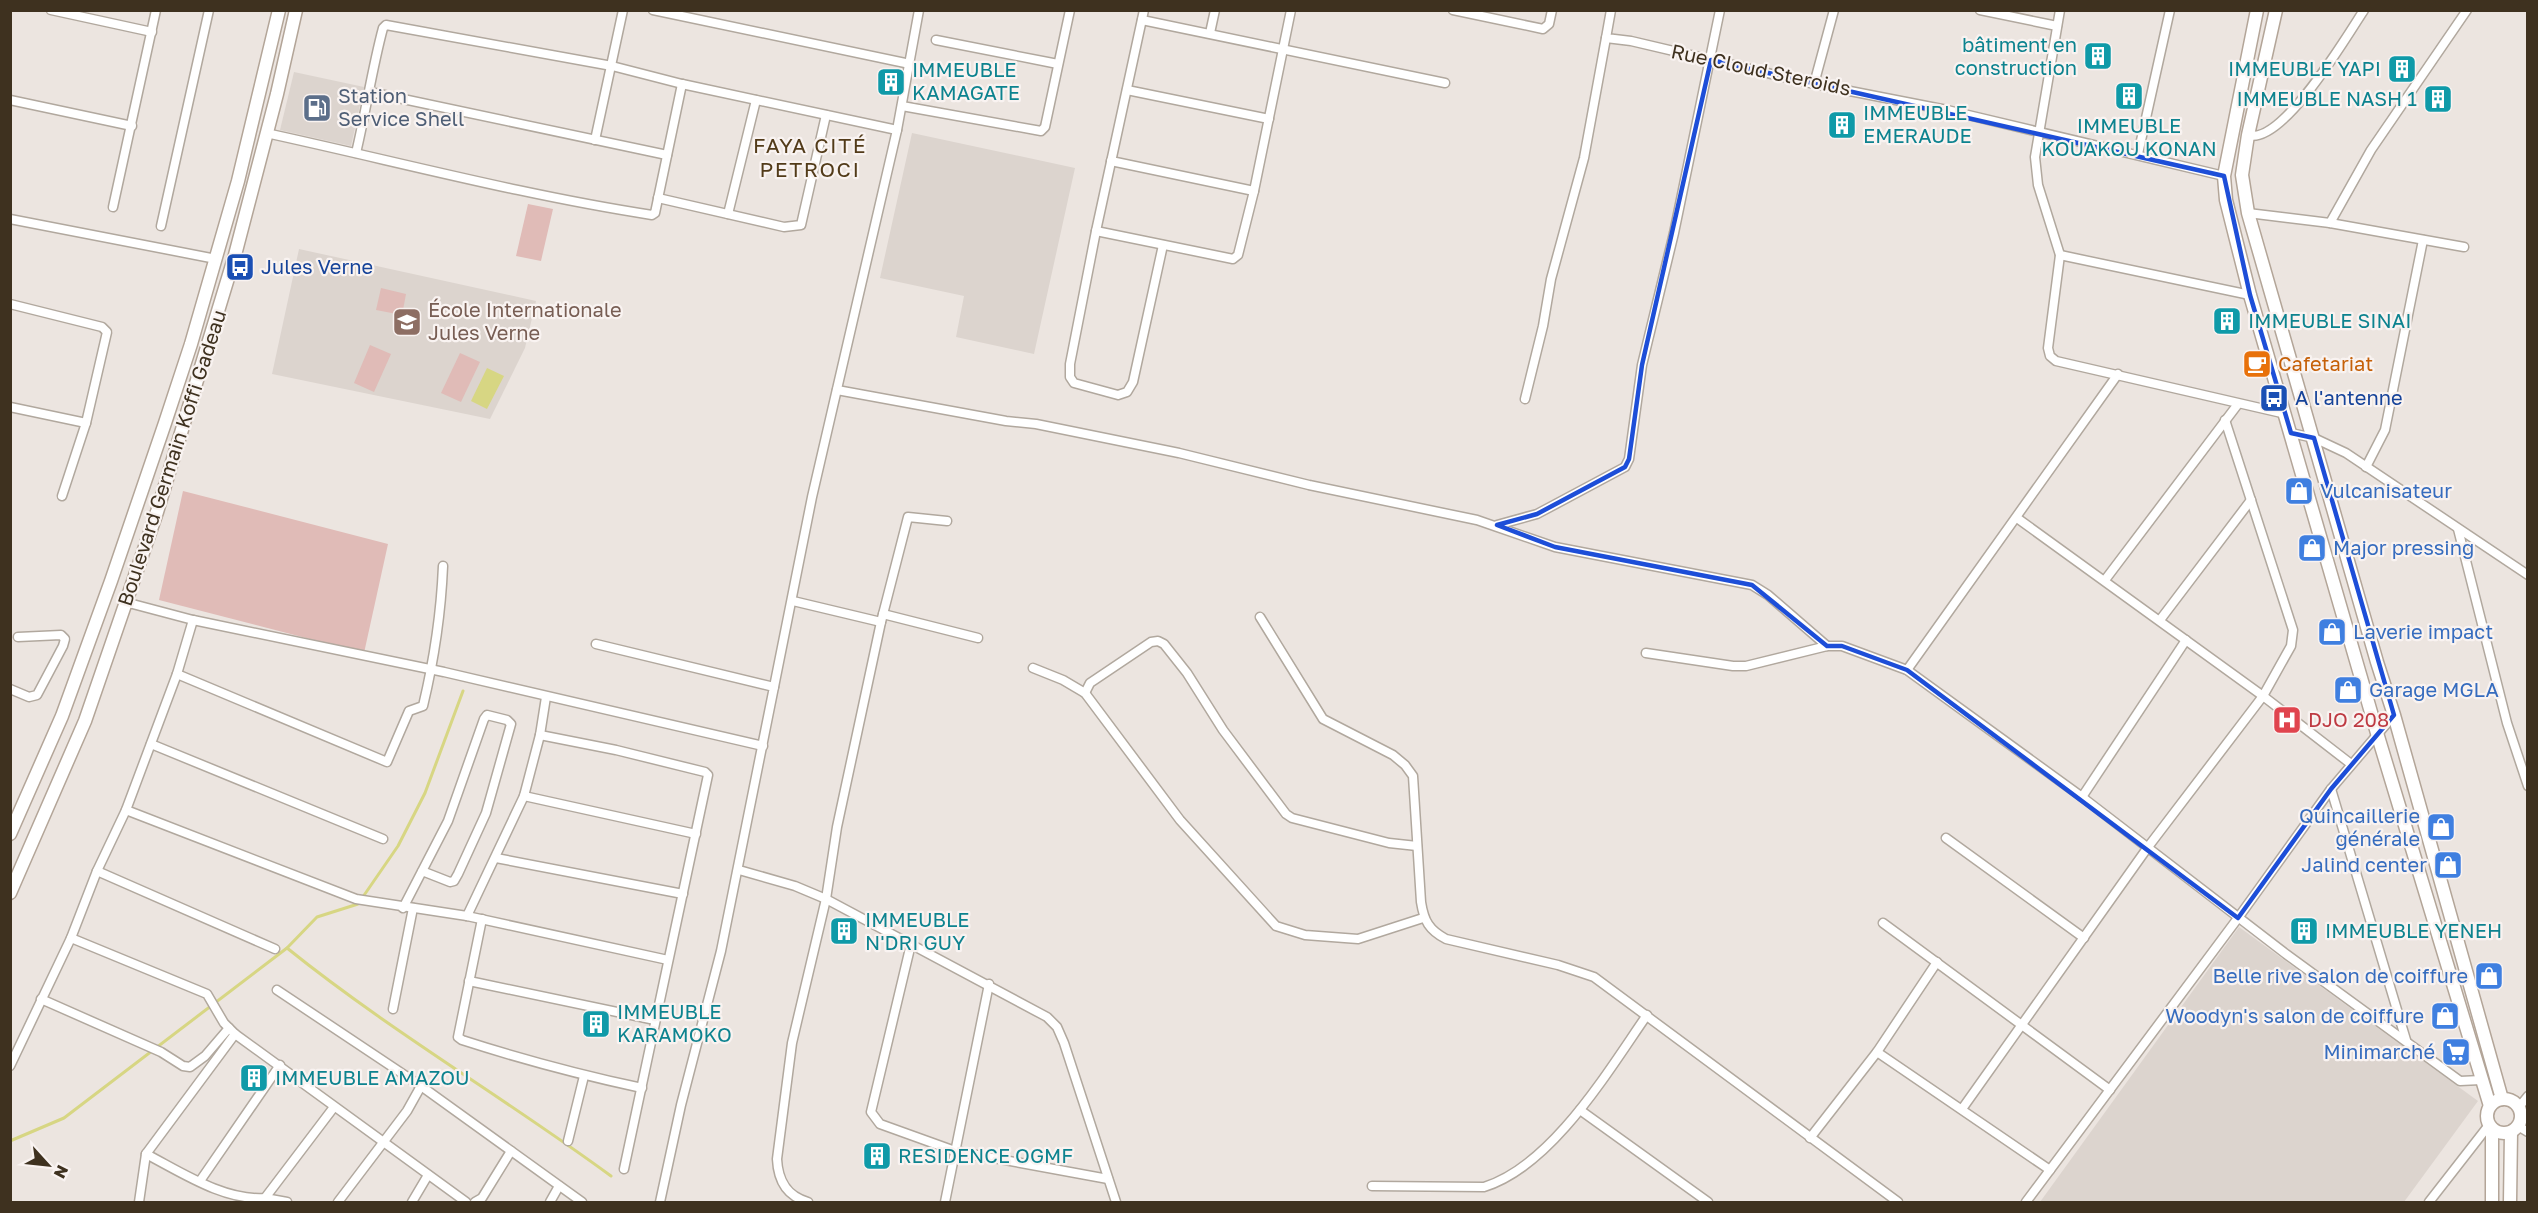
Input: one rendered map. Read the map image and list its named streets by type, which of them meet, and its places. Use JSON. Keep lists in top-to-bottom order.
{
  "streets": {
    "main road": ["Boulevard Germain Koffi Gadeau"],
    "street": ["Rue Cloud Steroids"]
  },
  "districts": ["FAYA CITÉ PETROCI"],
  "places": {
    "building": [
      "bâtiment en construction",
      "IMMEUBLE YAPI",
      "IMMEUBLE KAMAGATE",
      "IMMEUBLE KOUAKOU KONAN",
      "IMMEUBLE NASH 1",
      "IMMEUBLE EMERAUDE",
      "IMMEUBLE SINAI",
      "IMMEUBLE N'DRI GUY",
      "IMMEUBLE YENEH",
      "IMMEUBLE KARAMOKO",
      "IMMEUBLE AMAZOU",
      "RESIDENCE OGMF"
    ],
    "fuel station": ["Station Service Shell"],
    "bus stop": ["Jules Verne", "A l'antenne"],
    "school or university": ["École Internationale Jules Verne"],
    "cafe": ["Cafetariat"],
    "shop": [
      "Vulcanisateur",
      "Major pressing",
      "Laverie impact",
      "Garage MGLA",
      "Quincaillerie générale",
      "Jalind center",
      "Belle rive salon de coiffure",
      "Woodyn's salon de coiffure"
    ],
    "hospital": ["DJO 208"],
    "supermarket": ["Minimarché"]
  },
  "north": "bottom right"
}
